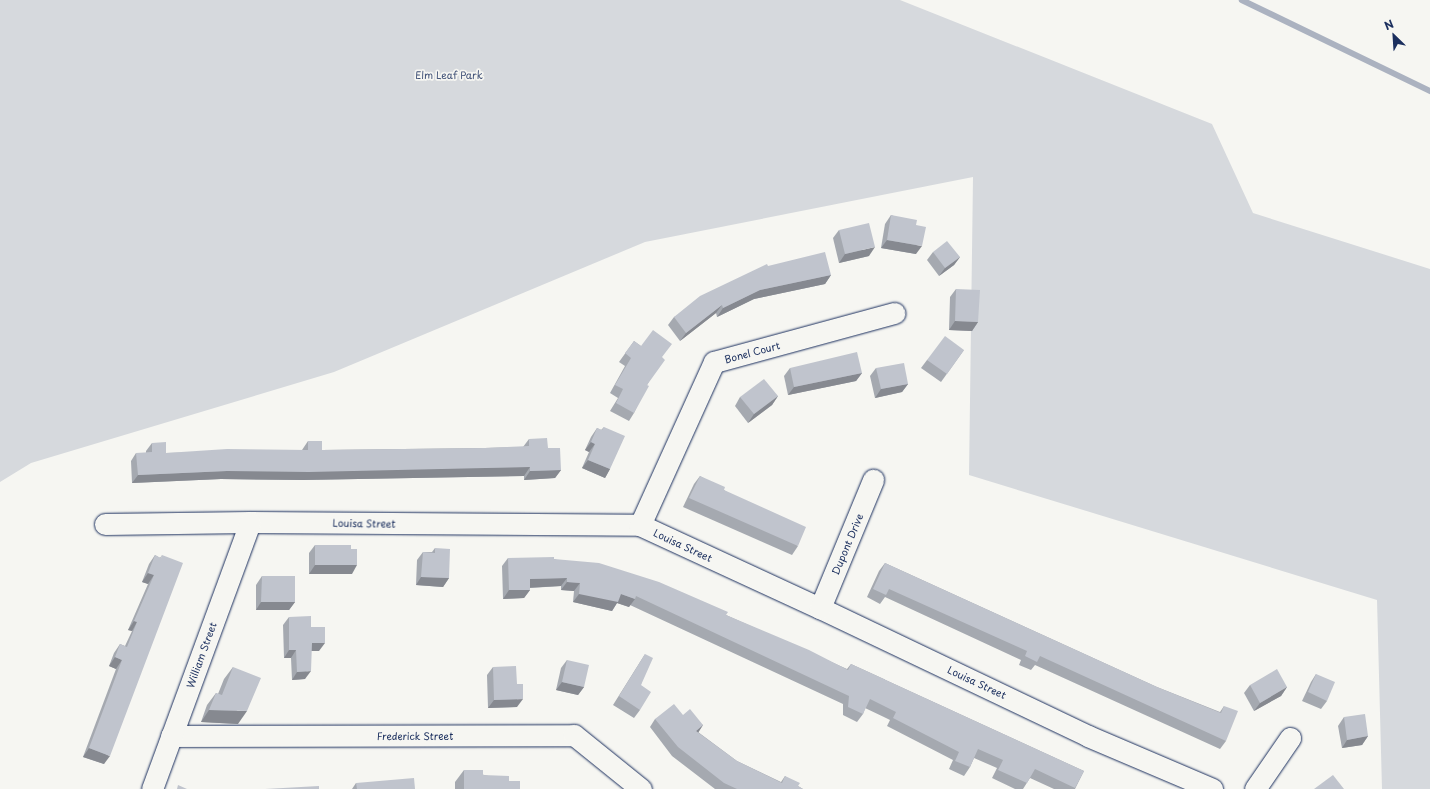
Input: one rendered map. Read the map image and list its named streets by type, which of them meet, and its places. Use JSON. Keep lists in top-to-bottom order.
{
  "streets": {
    "street": [
      "Bonel Court",
      "Louisa Street",
      "Dupont Drive",
      "William Street",
      "Frederick Street"
    ]
  },
  "crossings": [
    ["Bonel Court", "Louisa Street"],
    ["Louisa Street", "Dupont Drive"],
    ["Louisa Street", "William Street"],
    ["William Street", "Frederick Street"]
  ],
  "parks": ["Elm Leaf Park"],
  "north": "top left"
}
